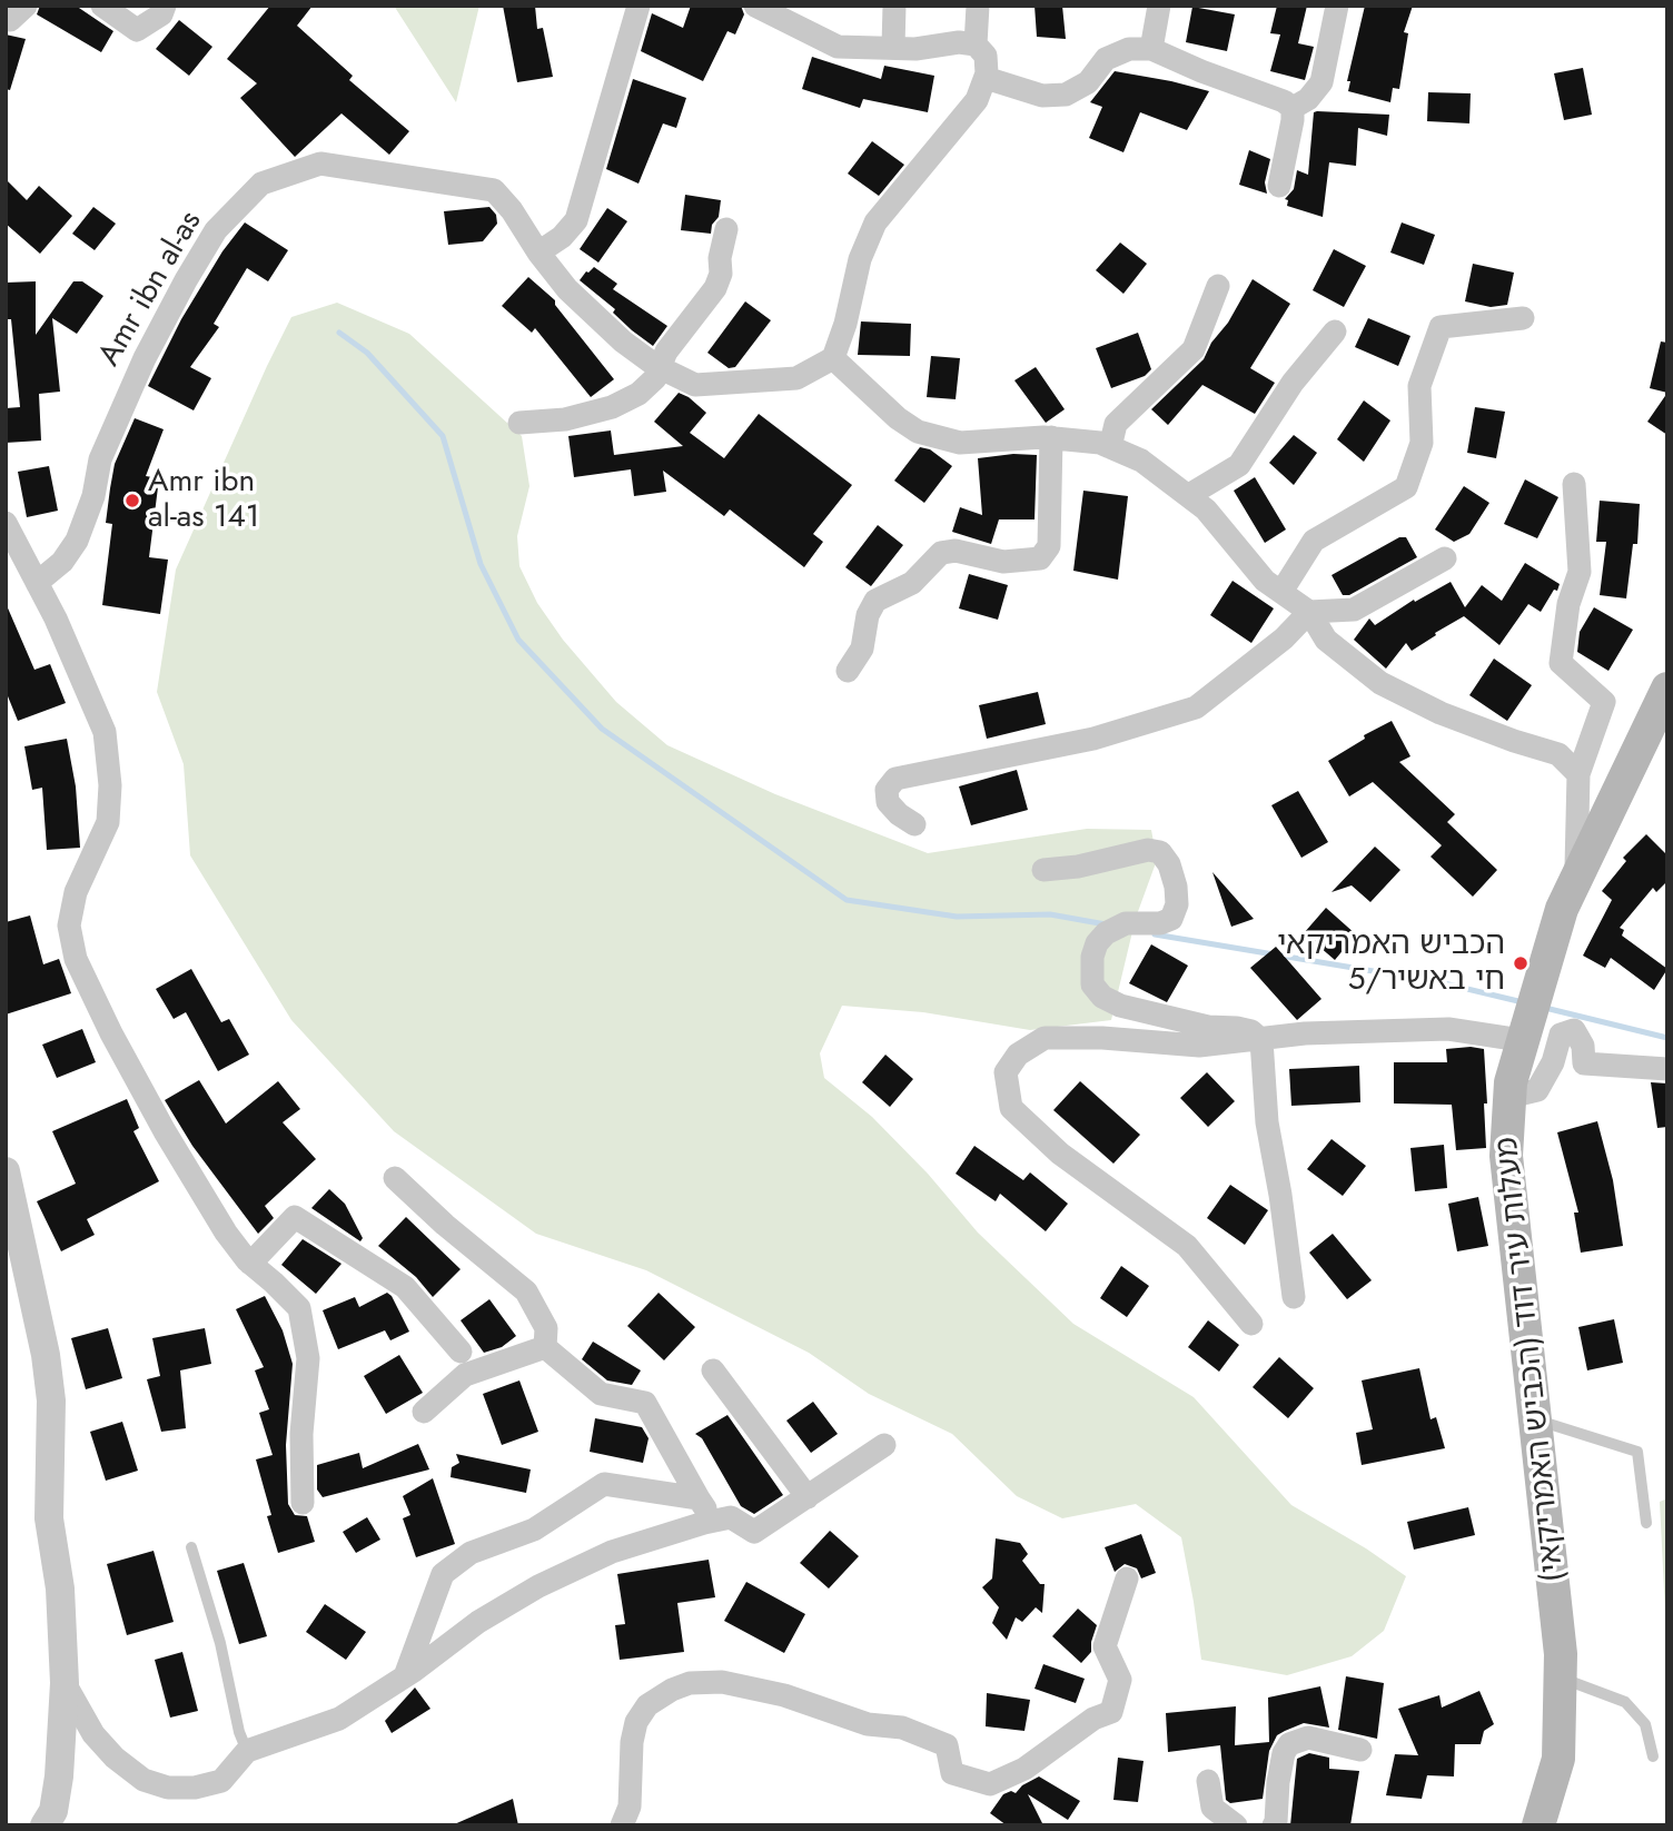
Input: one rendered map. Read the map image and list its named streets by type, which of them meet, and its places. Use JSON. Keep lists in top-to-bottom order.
{
  "streets": {
    "main road": ["מעלות עיר דוד (הכביש האמריקאי)"],
    "street": ["Amr ibn al-as"]
  },
  "places": ["Amr ibn al-as 141", "הכביש האמריקאי 5/חי באשיר"]
}
